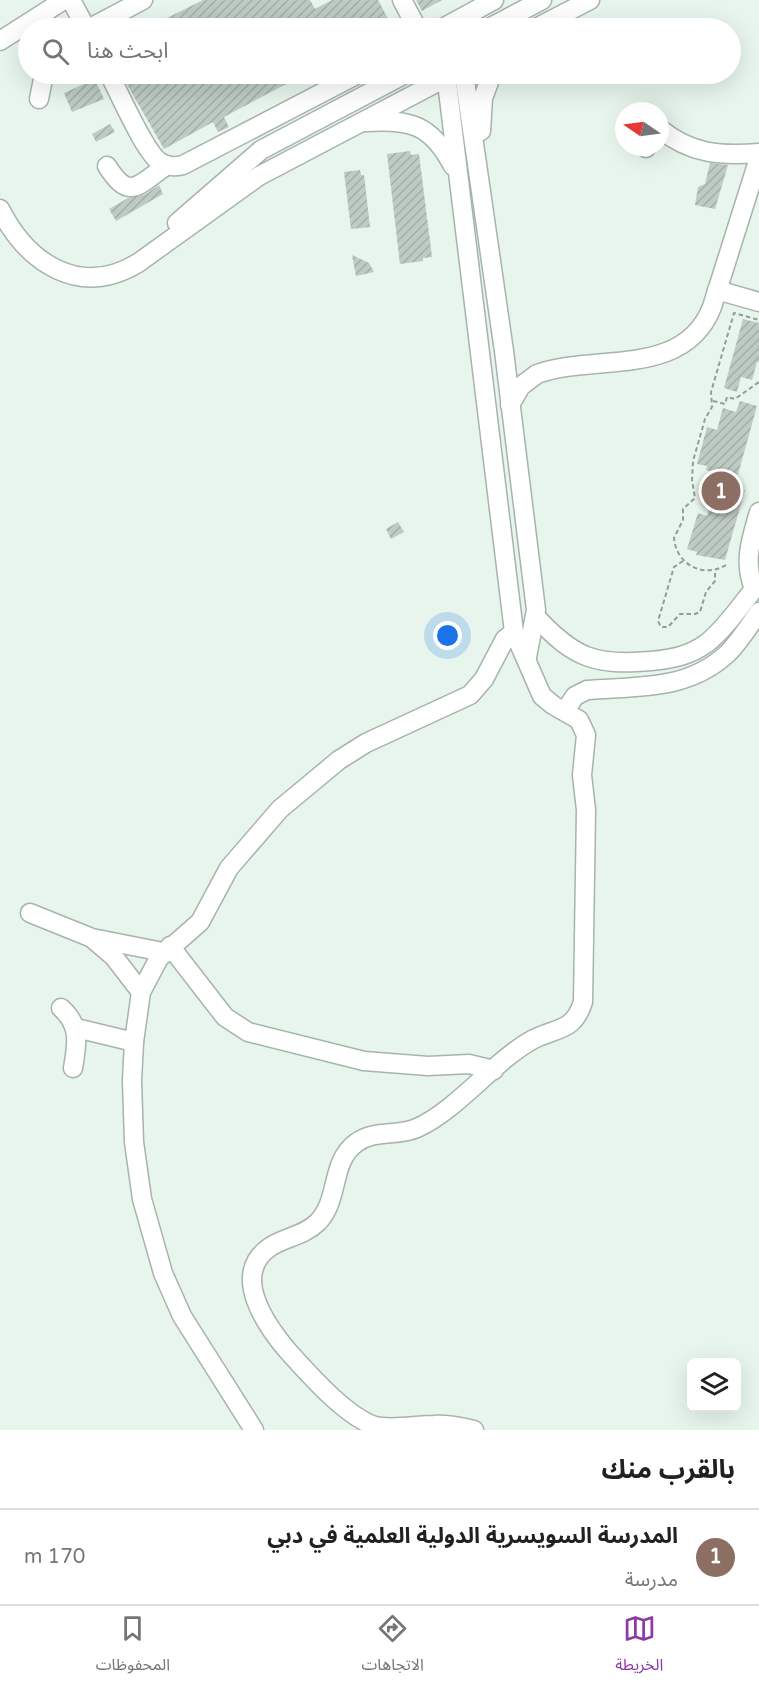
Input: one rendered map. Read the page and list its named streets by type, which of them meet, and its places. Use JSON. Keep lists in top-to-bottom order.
{
  "north": "left",
  "page": {
    "search": "ابحث هنا",
    "pins": "1",
    "heading": "بالقرب منك",
    "list": [
      {
        "mark": "1",
        "name": "المدرسة السويسرية الدولية العلمية في دبي",
        "note": "مدرسة",
        "value": "170 m"
      }
    ],
    "nav": ["الخريطة", "الاتجاهات", "المحفوظات"]
  }
}
